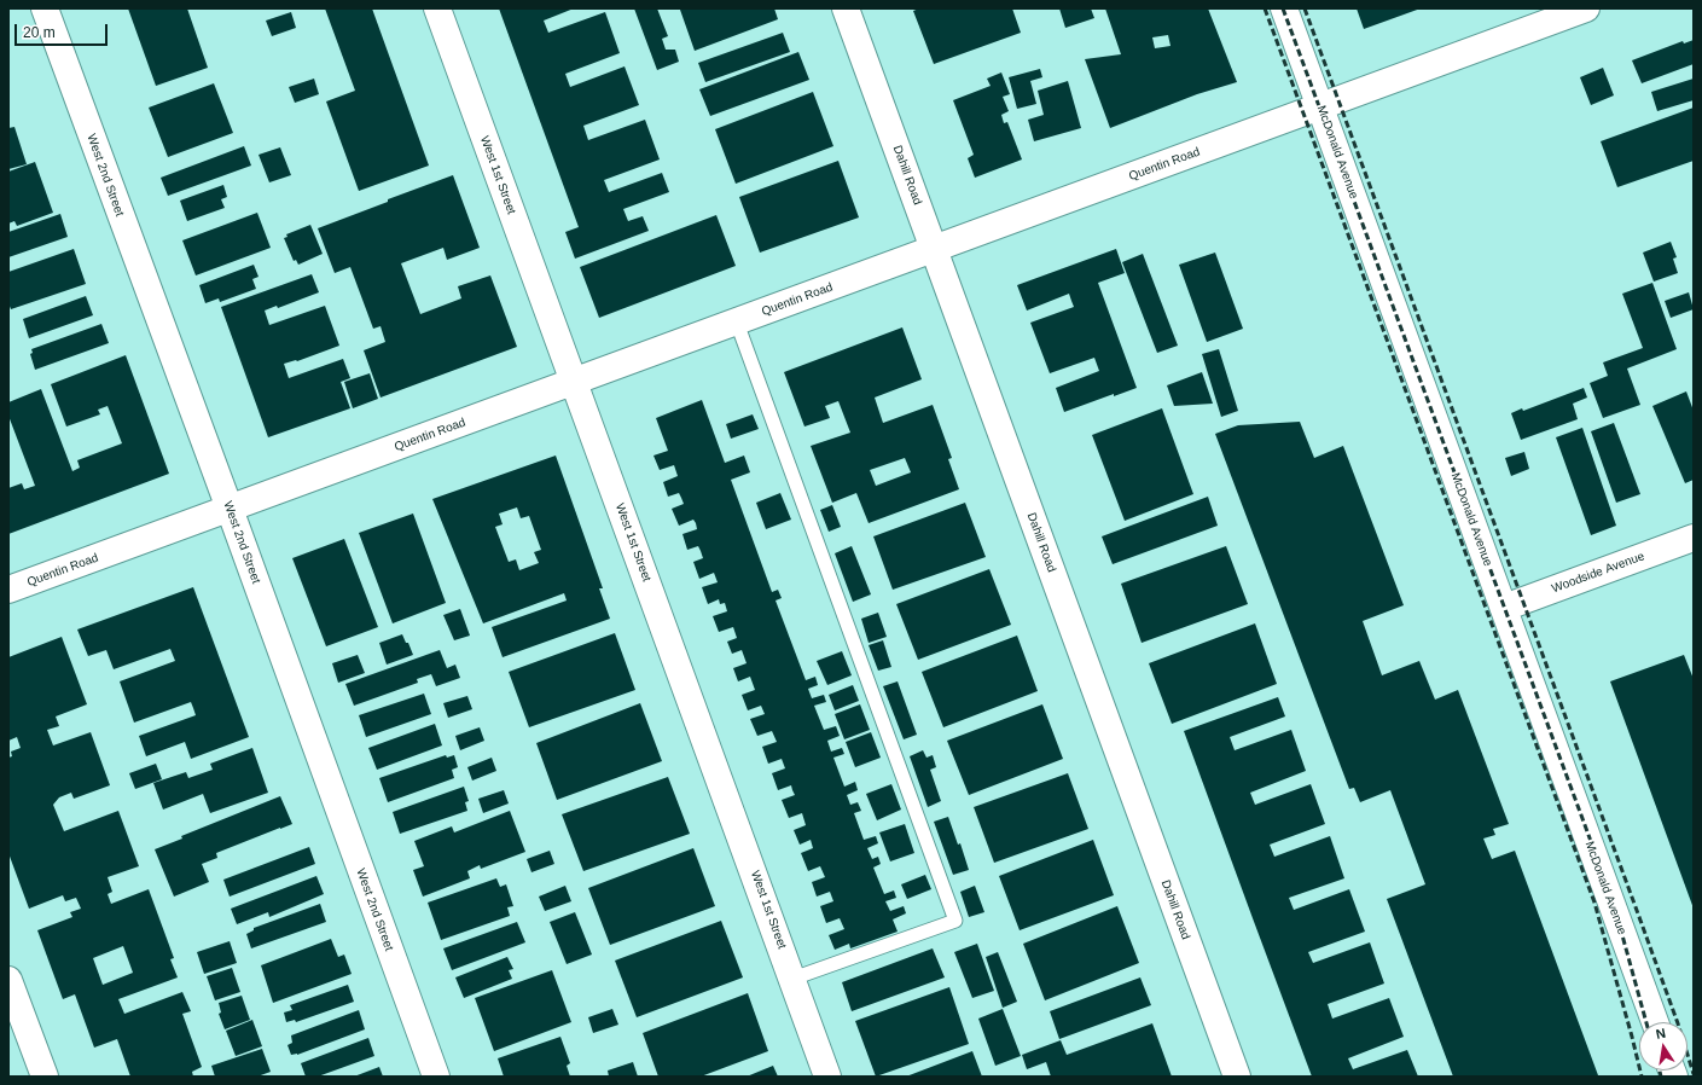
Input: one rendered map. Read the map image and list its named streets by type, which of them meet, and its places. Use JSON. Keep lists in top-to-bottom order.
{
  "streets": {
    "street": [
      "McDonald Avenue",
      "Quentin Road",
      "West 2nd Street",
      "West 1st Street",
      "Dahill Road",
      "Woodside Avenue"
    ]
  },
  "crossings": [
    ["McDonald Avenue", "Quentin Road"],
    ["McDonald Avenue", "Woodside Avenue"],
    ["Quentin Road", "West 2nd Street"],
    ["Quentin Road", "West 1st Street"],
    ["Quentin Road", "Dahill Road"]
  ],
  "scale_bar": "20 m",
  "north": "top"
}
